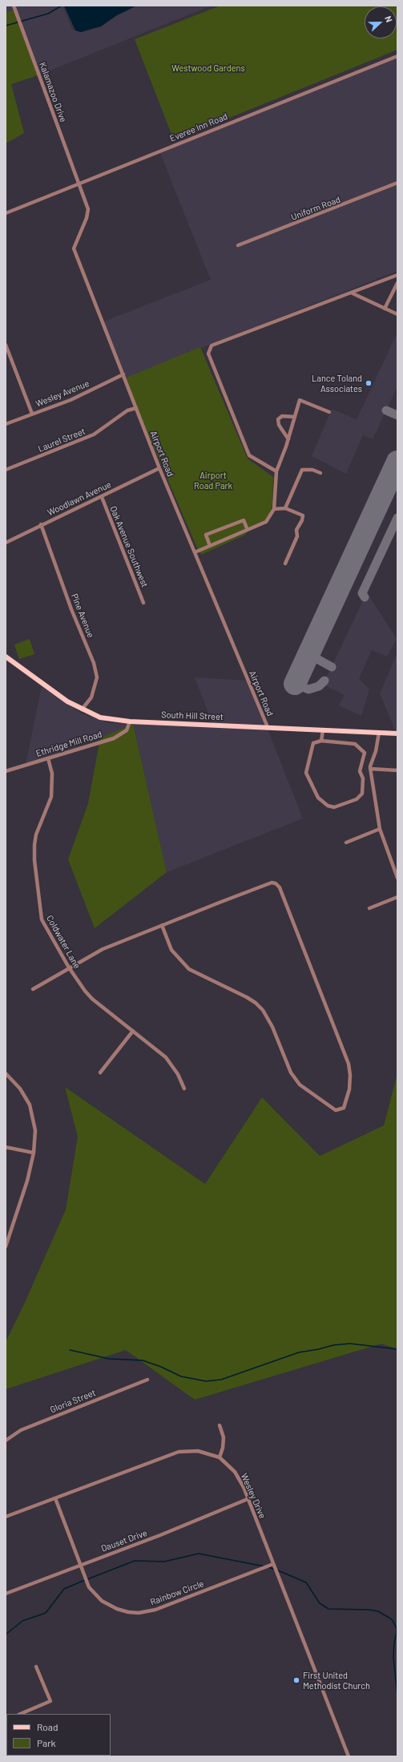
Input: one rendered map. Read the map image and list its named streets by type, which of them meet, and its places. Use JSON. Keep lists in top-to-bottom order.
{
  "streets": {
    "main road": ["South Hill Street"],
    "street": [
      "Kalamazoo Drive",
      "Everee Inn Road",
      "Uniform Road",
      "Wesley Avenue",
      "Laurel Street",
      "Airport Road",
      "Woodlawn Avenue",
      "Oak Avenue Southwest",
      "Pine Avenue",
      "Ethridge Mill Road",
      "Coldwater Lane",
      "Gloria Street",
      "Wesley Drive",
      "Dauset Drive",
      "Rainbow Circle"
    ]
  },
  "crossings": [
    ["Kalamazoo Drive", "Everee Inn Road"],
    ["Kalamazoo Drive", "Airport Road"],
    ["Everee Inn Road", "Airport Road"],
    ["Wesley Avenue", "Airport Road"],
    ["Laurel Street", "Airport Road"],
    ["Airport Road", "Woodlawn Avenue"],
    ["Airport Road", "South Hill Street"],
    ["Woodlawn Avenue", "Oak Avenue Southwest"],
    ["Woodlawn Avenue", "Pine Avenue"],
    ["Pine Avenue", "South Hill Street"],
    ["South Hill Street", "Ethridge Mill Road"],
    ["Ethridge Mill Road", "Coldwater Lane"],
    ["Wesley Drive", "Dauset Drive"],
    ["Wesley Drive", "Rainbow Circle"],
    ["Dauset Drive", "Rainbow Circle"]
  ],
  "parks": ["Westwood Gardens", "Airport Road Park"],
  "places": ["Lance Toland Associates", "First United Methodist Church"],
  "legend": ["Road", "Park"],
  "north": "right"
}
